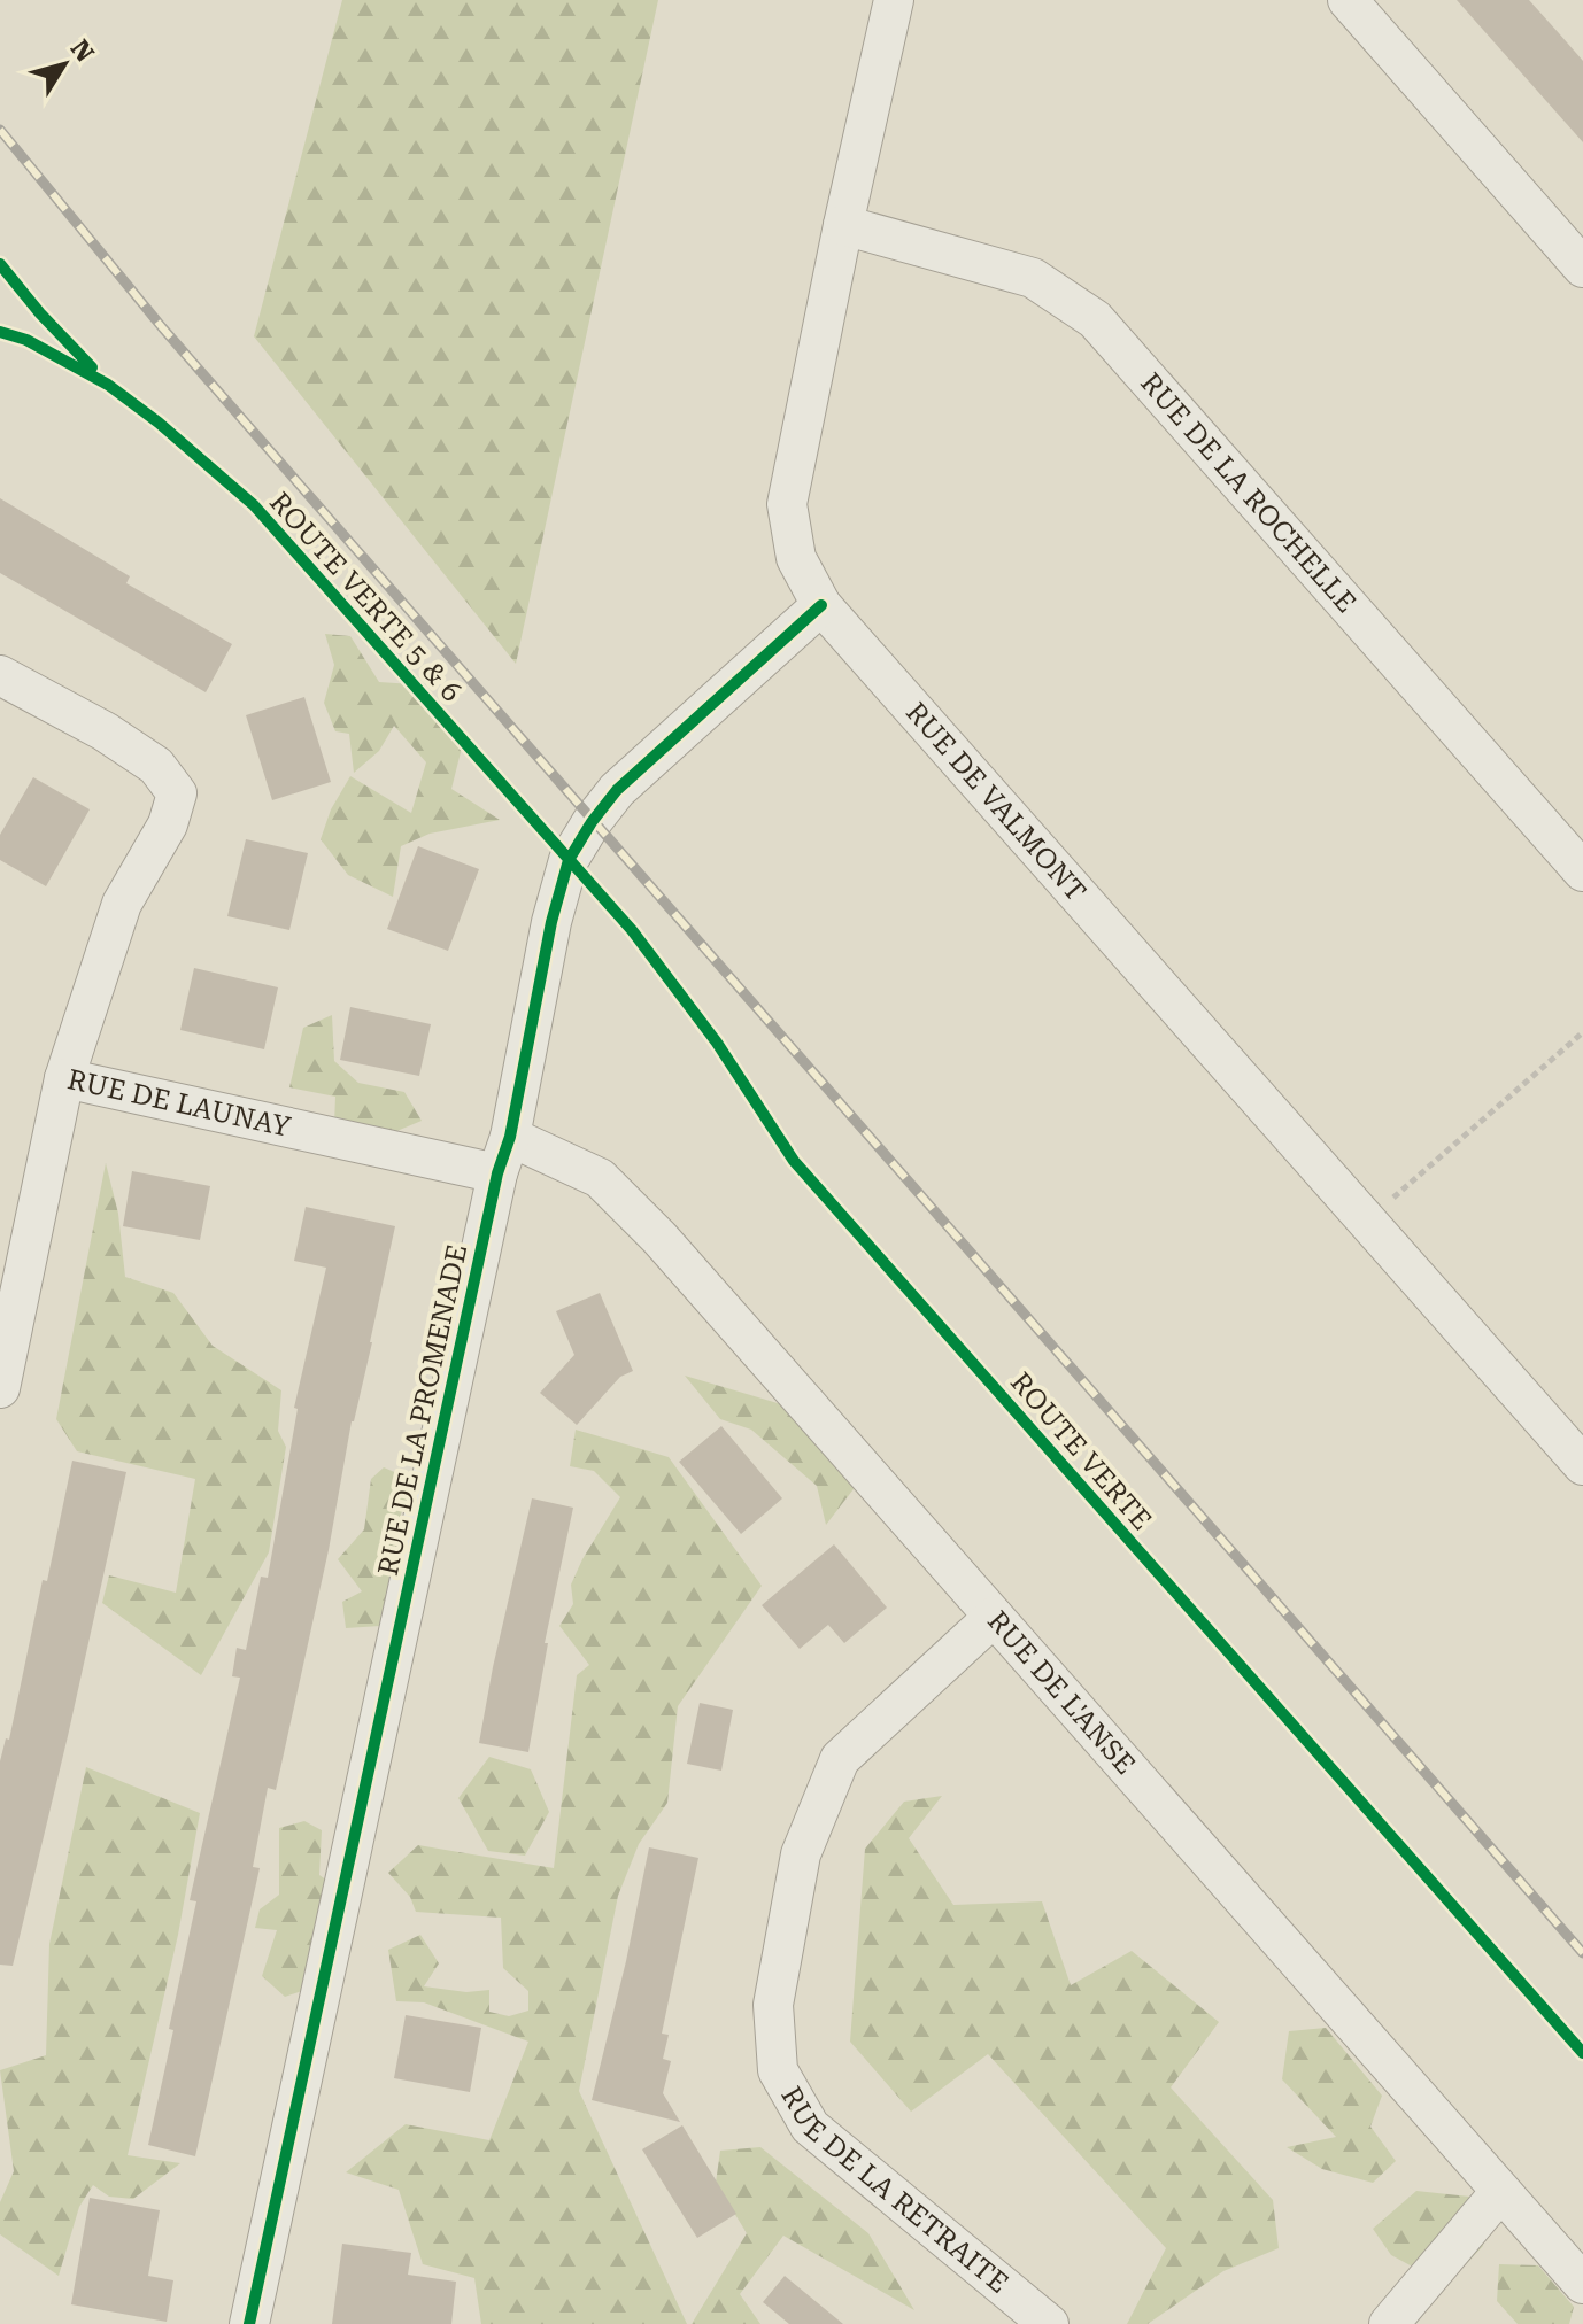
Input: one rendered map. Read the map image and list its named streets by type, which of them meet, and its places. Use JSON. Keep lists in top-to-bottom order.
{
  "streets": {
    "street": [
      "RUE DE LA ROCHELLE",
      "RUE DE VALMONT",
      "RUE DE LAUNAY",
      "RUE DE LA PROMENADE",
      "RUE DE L'ANSE",
      "RUE DE LA RETRAITE"
    ],
    "cycle path": ["ROUTE VERTE 5 & 6"]
  },
  "crossings": [
    ["RUE DE LA ROCHELLE", "RUE DE VALMONT"],
    ["RUE DE VALMONT", "RUE DE LA PROMENADE"],
    ["RUE DE LAUNAY", "RUE DE LA PROMENADE"],
    ["RUE DE LA PROMENADE", "RUE DE L'ANSE"],
    ["RUE DE L'ANSE", "RUE DE LA RETRAITE"]
  ],
  "north": "top right"
}
